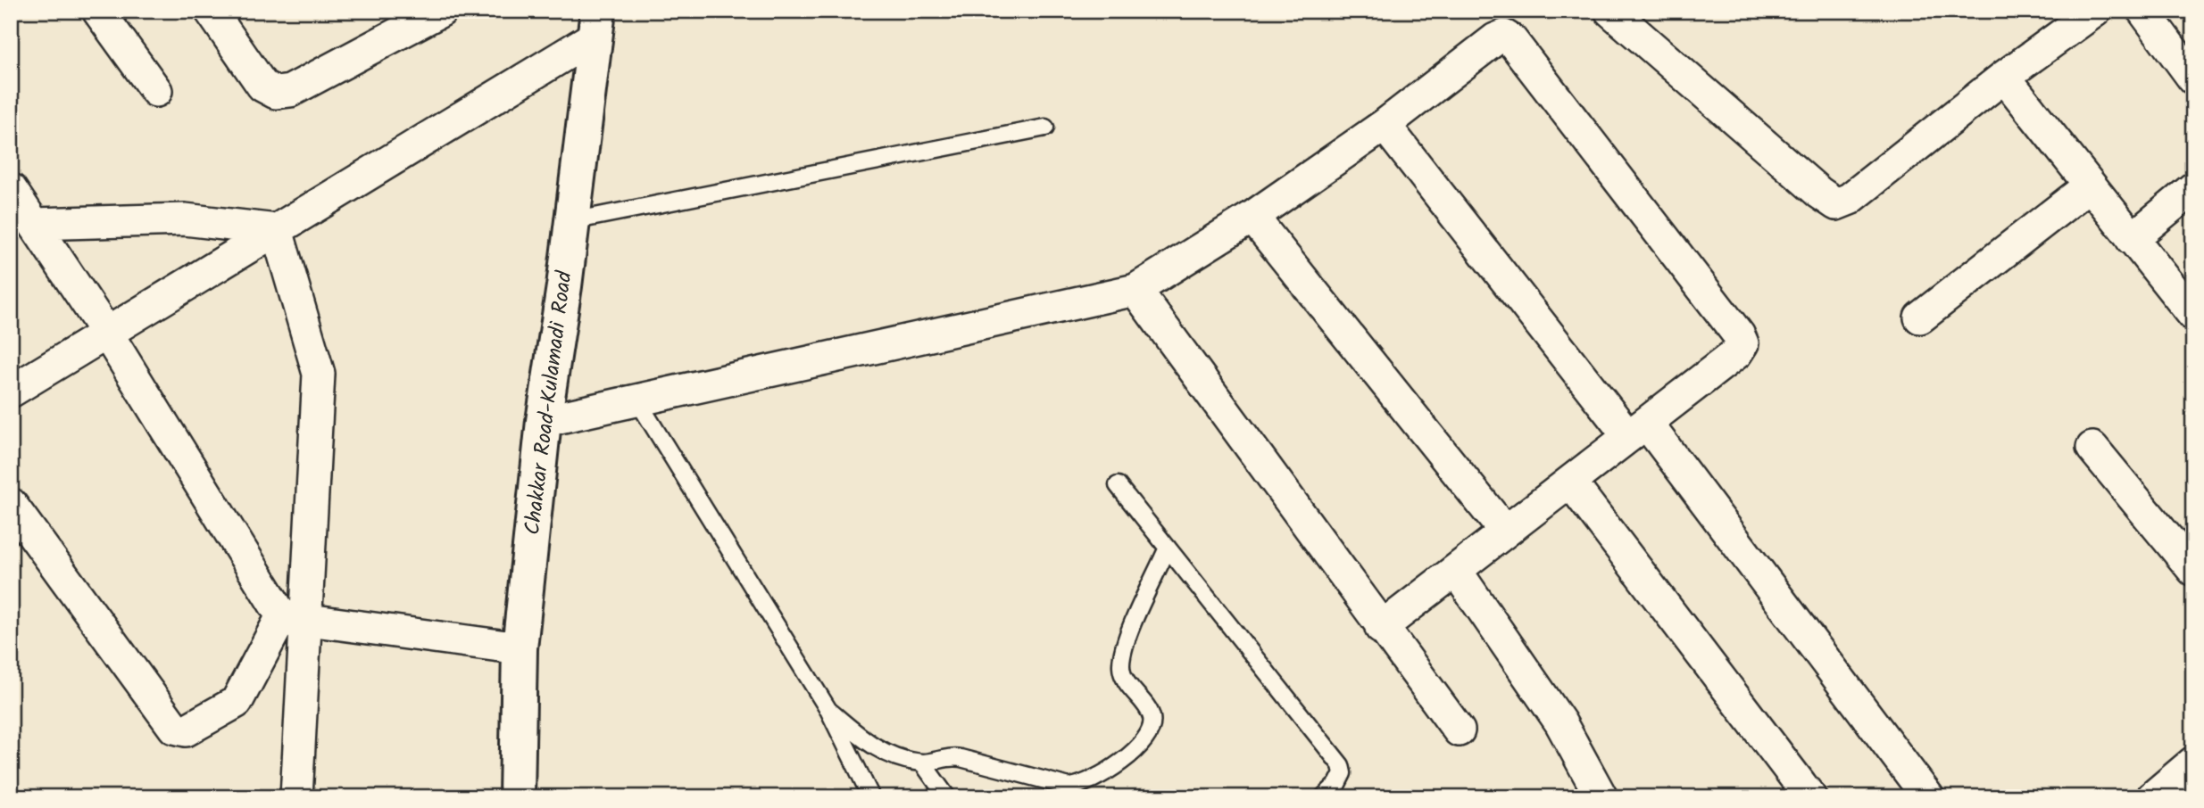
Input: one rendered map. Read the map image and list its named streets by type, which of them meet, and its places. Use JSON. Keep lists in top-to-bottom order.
{
  "streets": {
    "street": ["Chakkar Road-Kulamadi Road"]
  }
}
